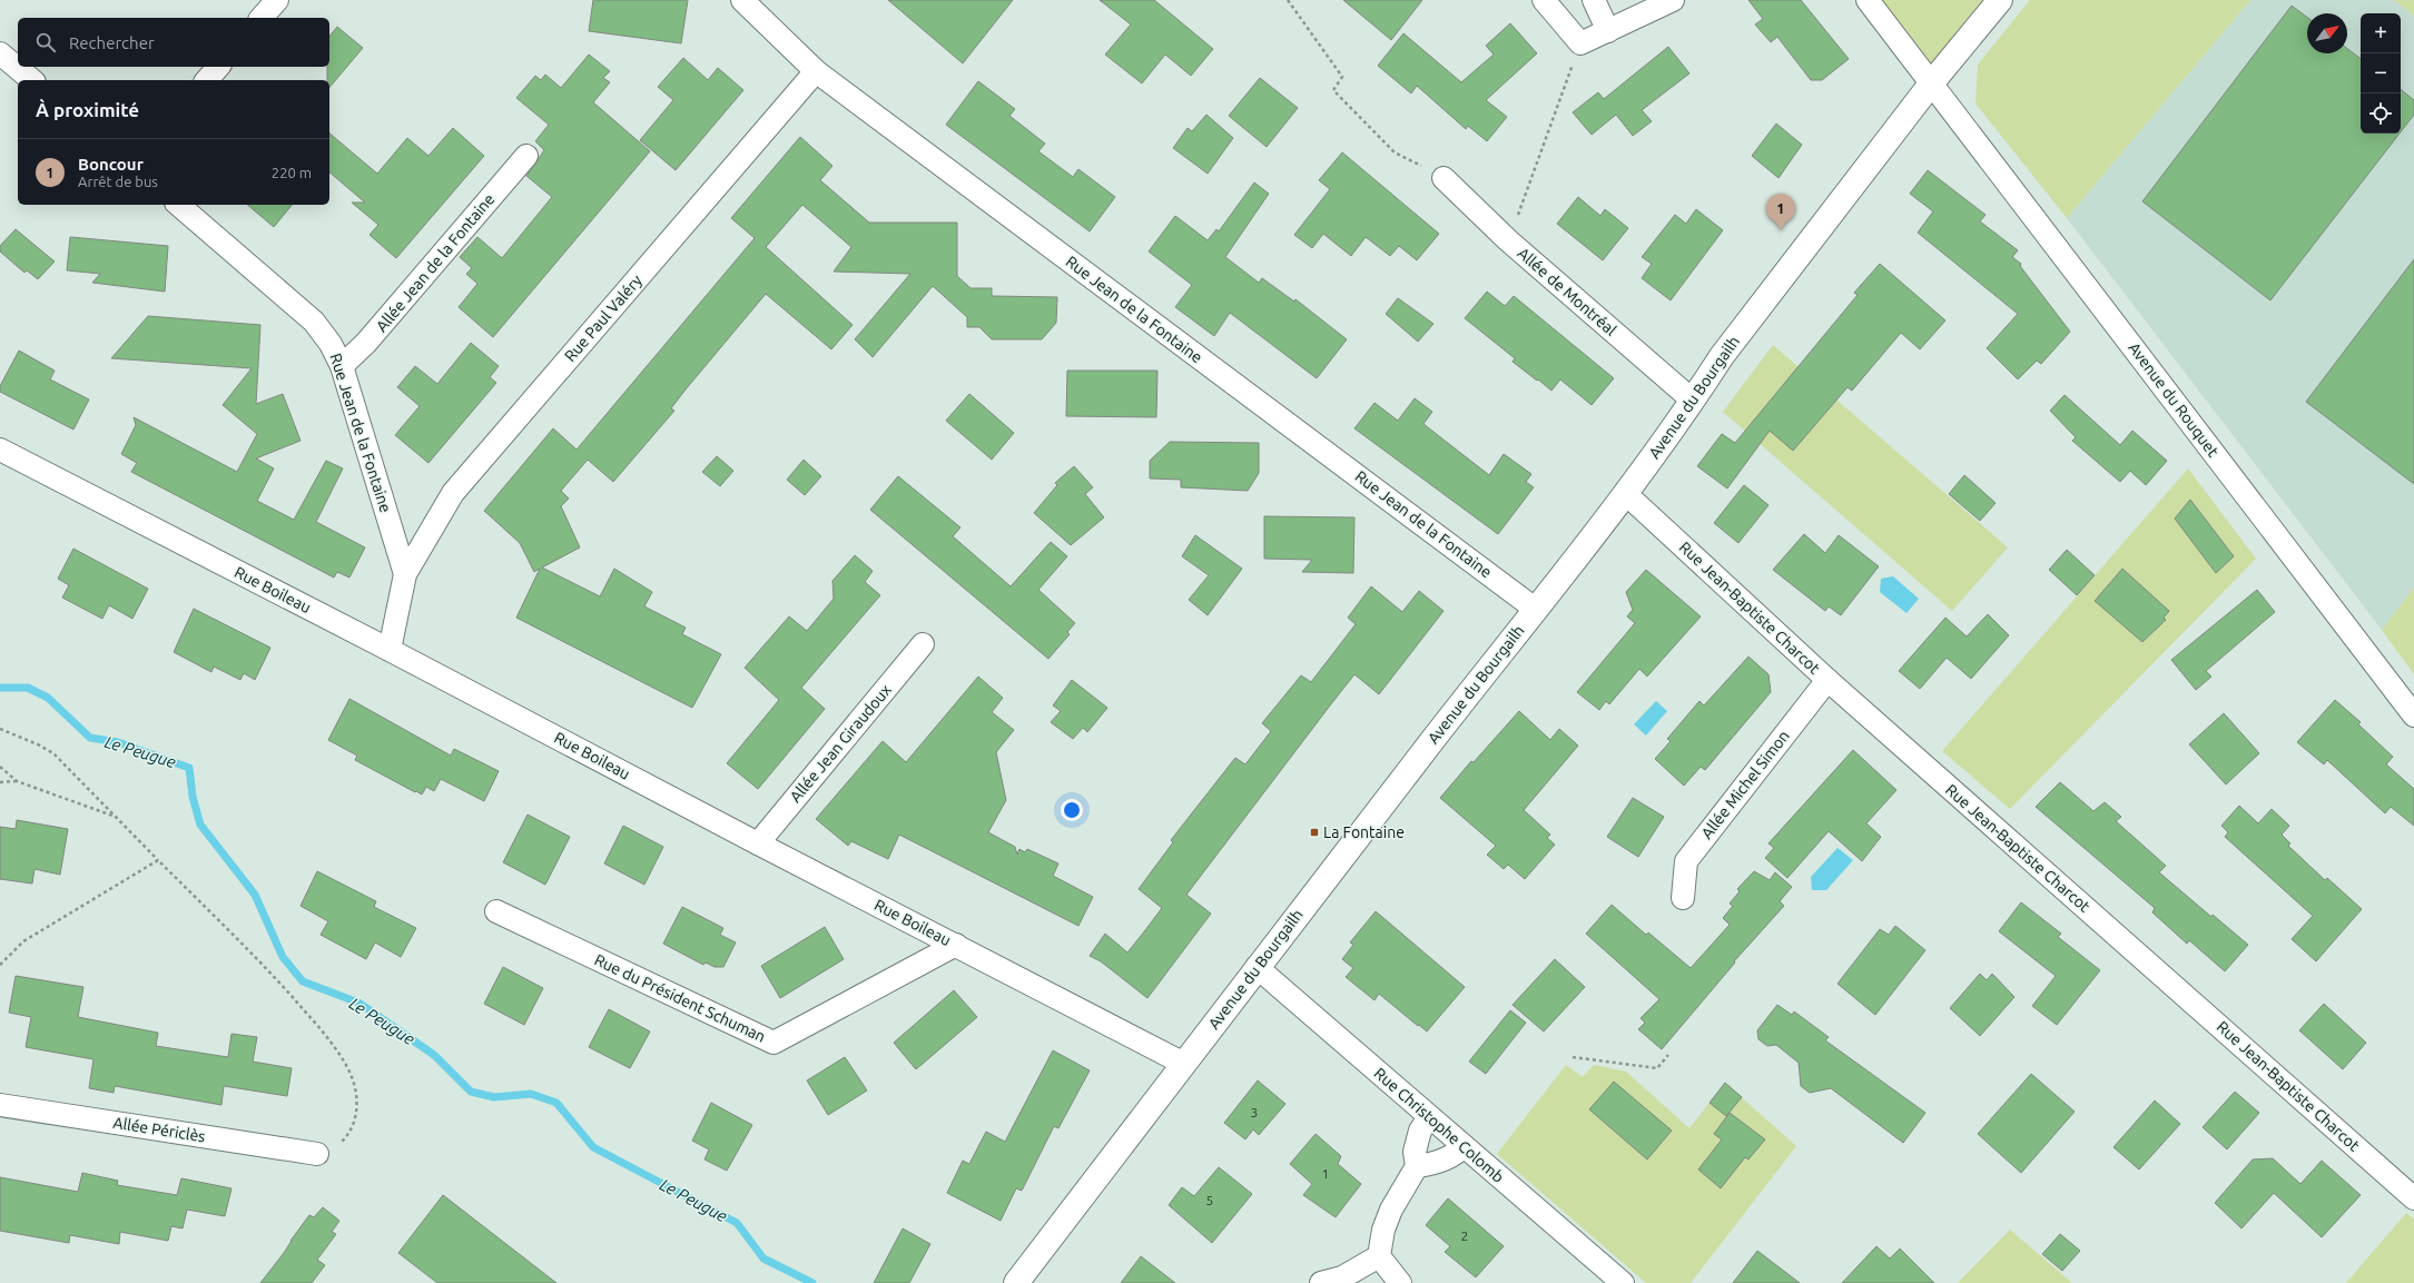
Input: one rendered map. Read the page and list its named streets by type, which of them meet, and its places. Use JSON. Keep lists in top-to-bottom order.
{
  "streets": {
    "main road": ["Avenue du Bourgailh"],
    "street": [
      "Allée Jean de la Fontaine",
      "Allée de Montréal",
      "Rue Jean de la Fontaine",
      "Rue Paul Valéry",
      "Avenue du Rouquet",
      "Rue Boileau",
      "Rue Jean-Baptiste Charcot",
      "Allée Jean Giraudoux",
      "Allée Michel Simon",
      "Rue du Président Schuman",
      "Rue Christophe Colomb",
      "Allée Périclès"
    ]
  },
  "crossings": [
    ["Allée Jean de la Fontaine", "Rue Jean de la Fontaine"],
    ["Allée de Montréal", "Avenue du Bourgailh"],
    ["Rue Jean de la Fontaine", "Rue Paul Valéry"],
    ["Rue Jean de la Fontaine", "Avenue du Bourgailh"],
    ["Rue Jean de la Fontaine", "Rue Boileau"],
    ["Avenue du Bourgailh", "Avenue du Rouquet"],
    ["Avenue du Bourgailh", "Rue Boileau"],
    ["Avenue du Bourgailh", "Rue Jean-Baptiste Charcot"],
    ["Avenue du Bourgailh", "Rue Christophe Colomb"],
    ["Rue Boileau", "Allée Jean Giraudoux"],
    ["Rue Boileau", "Rue du Président Schuman"],
    ["Rue Jean-Baptiste Charcot", "Allée Michel Simon"]
  ],
  "water": ["Le Peugue"],
  "places": {
    "transit": ["La Fontaine"]
  },
  "house_numbers": [
    "3",
    "1",
    "5",
    "2"
  ],
  "north": "top right",
  "page": {
    "map_buttons": ["+", "−"],
    "search": "Rechercher",
    "heading": "À proximité",
    "list": [
      {
        "mark": "1",
        "name": "Boncour",
        "note": "Arrêt de bus",
        "value": "220 m"
      }
    ],
    "pins": "1"
  }
}
